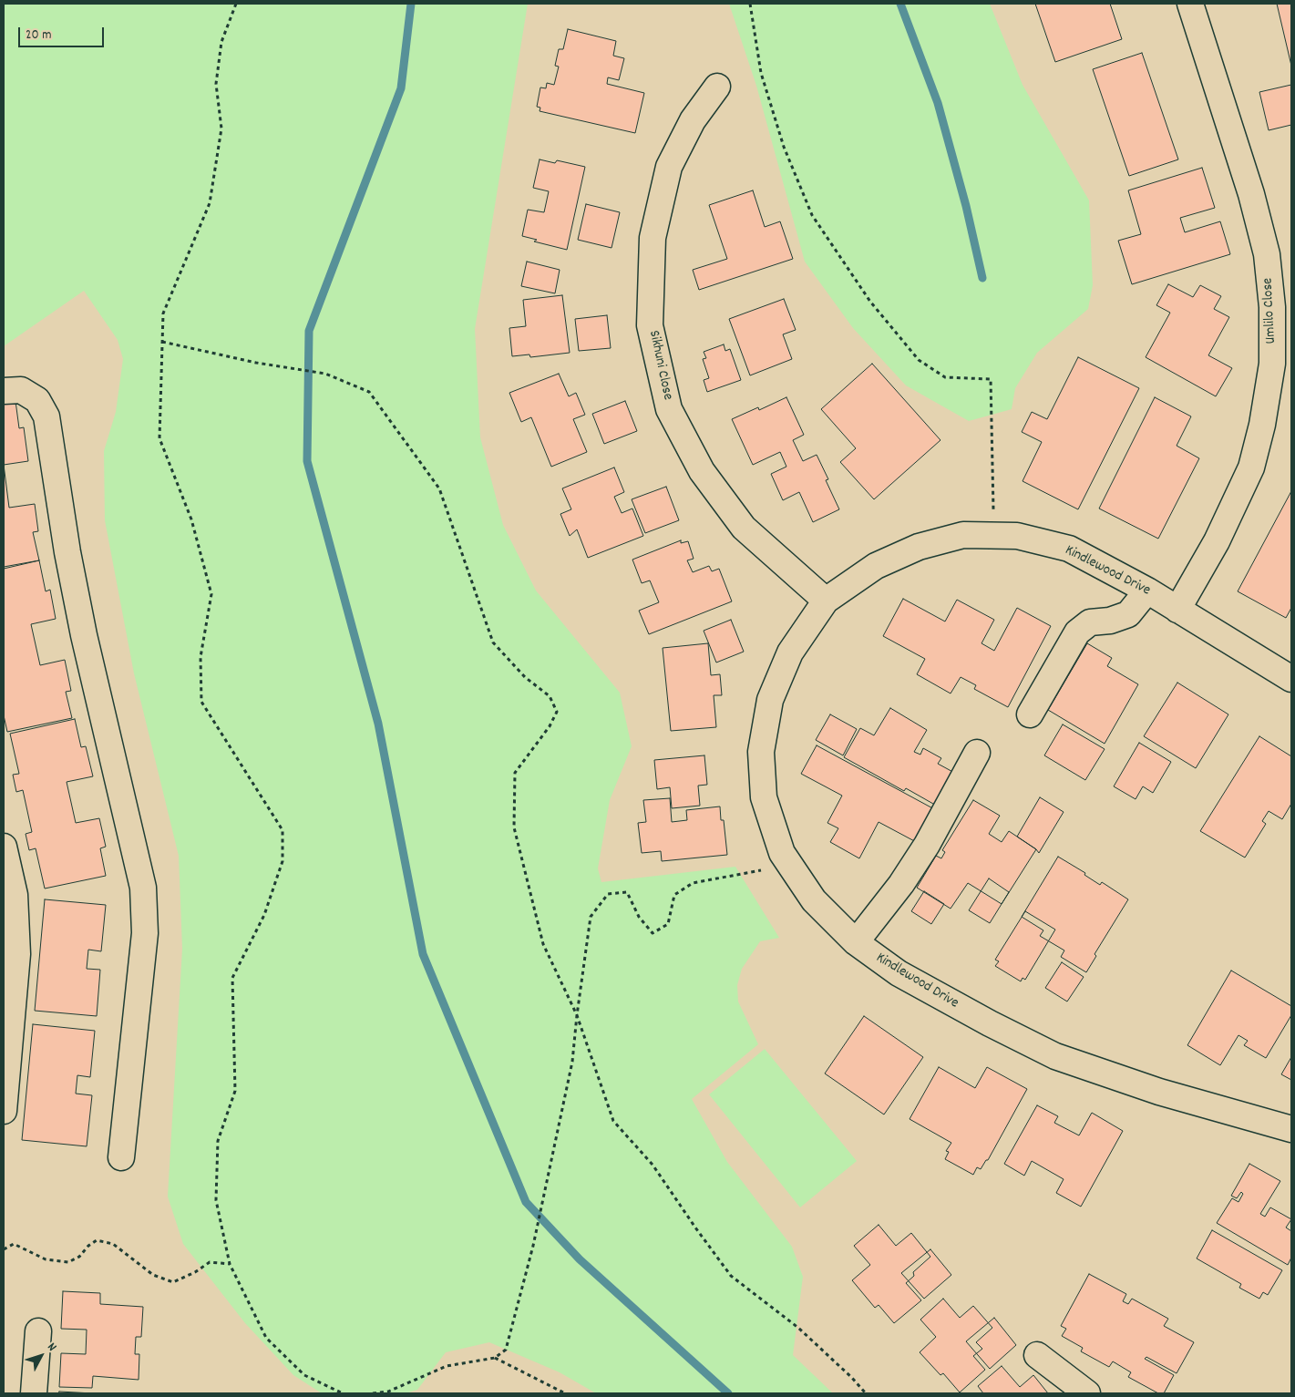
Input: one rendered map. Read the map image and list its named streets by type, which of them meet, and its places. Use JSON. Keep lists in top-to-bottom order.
{
  "streets": {
    "street": ["Umlilo Close", "Sikhuni Close", "Kindlewood Drive"]
  },
  "crossings": [
    ["Umlilo Close", "Kindlewood Drive"],
    ["Sikhuni Close", "Kindlewood Drive"]
  ],
  "scale_bar": "20 m",
  "north": "top right"
}
